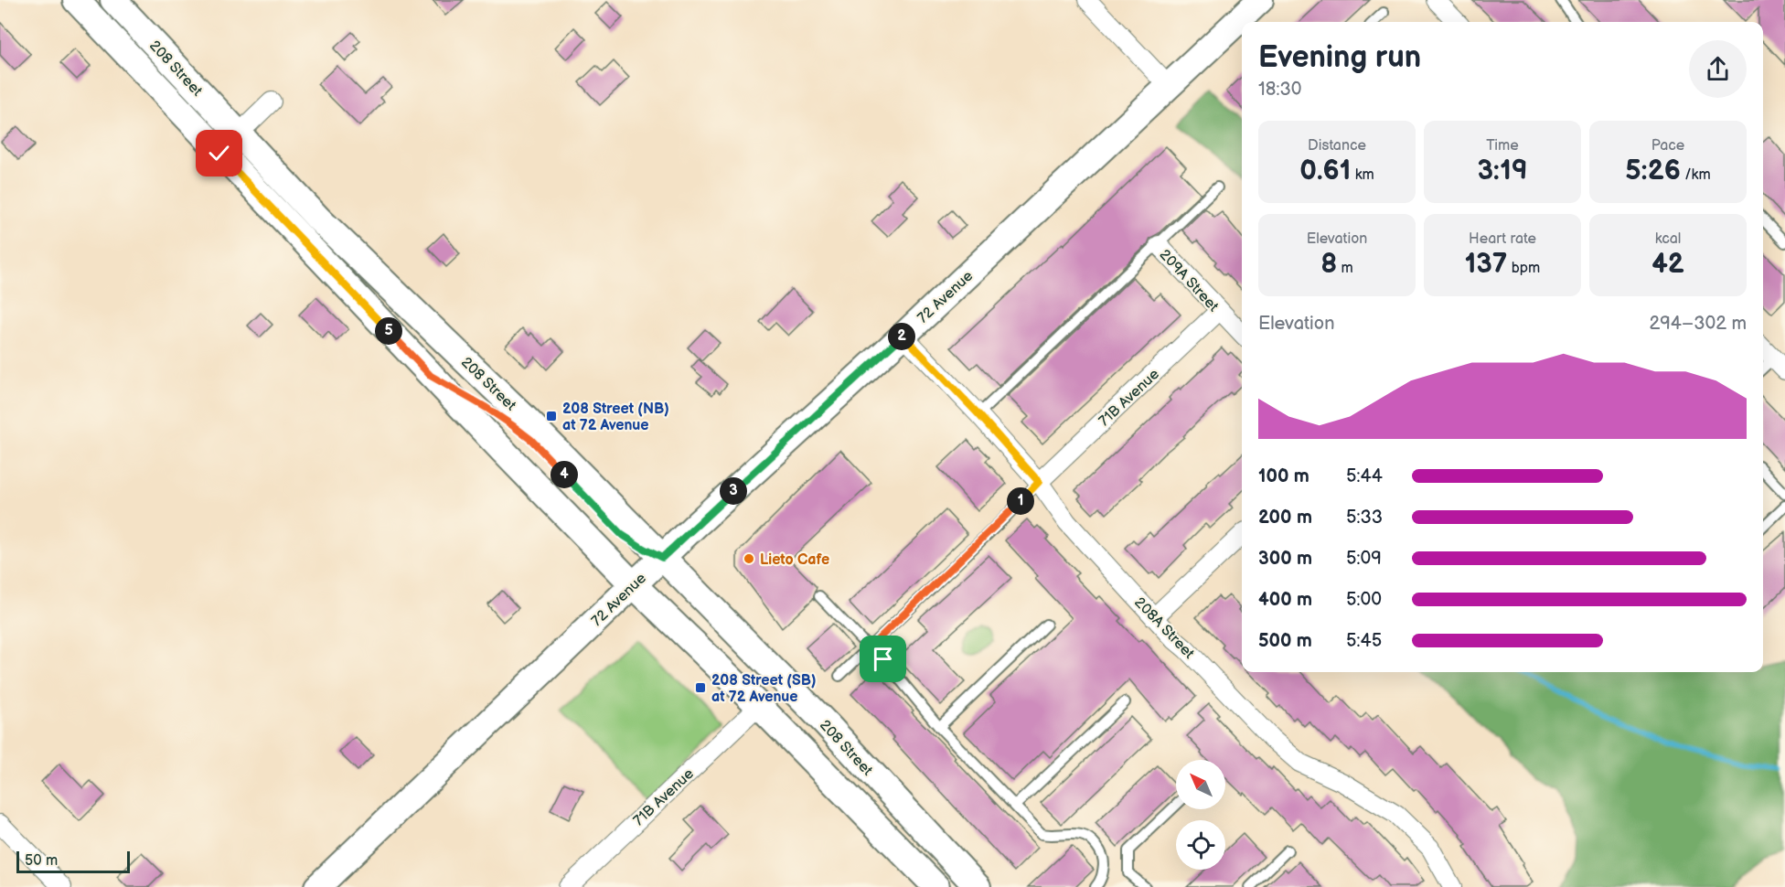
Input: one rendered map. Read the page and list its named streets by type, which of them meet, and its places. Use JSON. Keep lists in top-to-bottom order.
{
  "streets": {
    "main road": ["208 Street", "72 Avenue"],
    "street": ["209A Street", "71B Avenue", "208A Street"]
  },
  "crossings": [
    ["208 Street", "72 Avenue"],
    ["208 Street", "71B Avenue"],
    ["209A Street", "71B Avenue"],
    ["72 Avenue", "208A Street"],
    ["71B Avenue", "208A Street"]
  ],
  "places": {
    "transit": ["208 Street (NB) at 72 Avenue", "208 Street (SB) at 72 Avenue"],
    "other": ["Lieto Cafe"]
  },
  "scale_bar": "50 m",
  "north": "top left",
  "page": {
    "heading": ["Evening run", "18:30"],
    "stats": [
      ["Distance", "0.61 km"],
      ["Time", "3:19"],
      ["Pace", "5:26 /km"],
      ["Elevation", "8 m"],
      ["Heart rate", "137 bpm"],
      ["kcal", "42"]
    ],
    "chart": ["Elevation", "294–302 m"],
    "pins": [
      "5",
      "2",
      "4",
      "3",
      "1"
    ],
    "list": [
      {
        "name": "100 m",
        "note": "5:44"
      },
      {
        "name": "200 m",
        "note": "5:33"
      },
      {
        "name": "300 m",
        "note": "5:09"
      },
      {
        "name": "400 m",
        "note": "5:00"
      },
      {
        "name": "500 m",
        "note": "5:45"
      }
    ],
    "scale": "50 m"
  }
}
